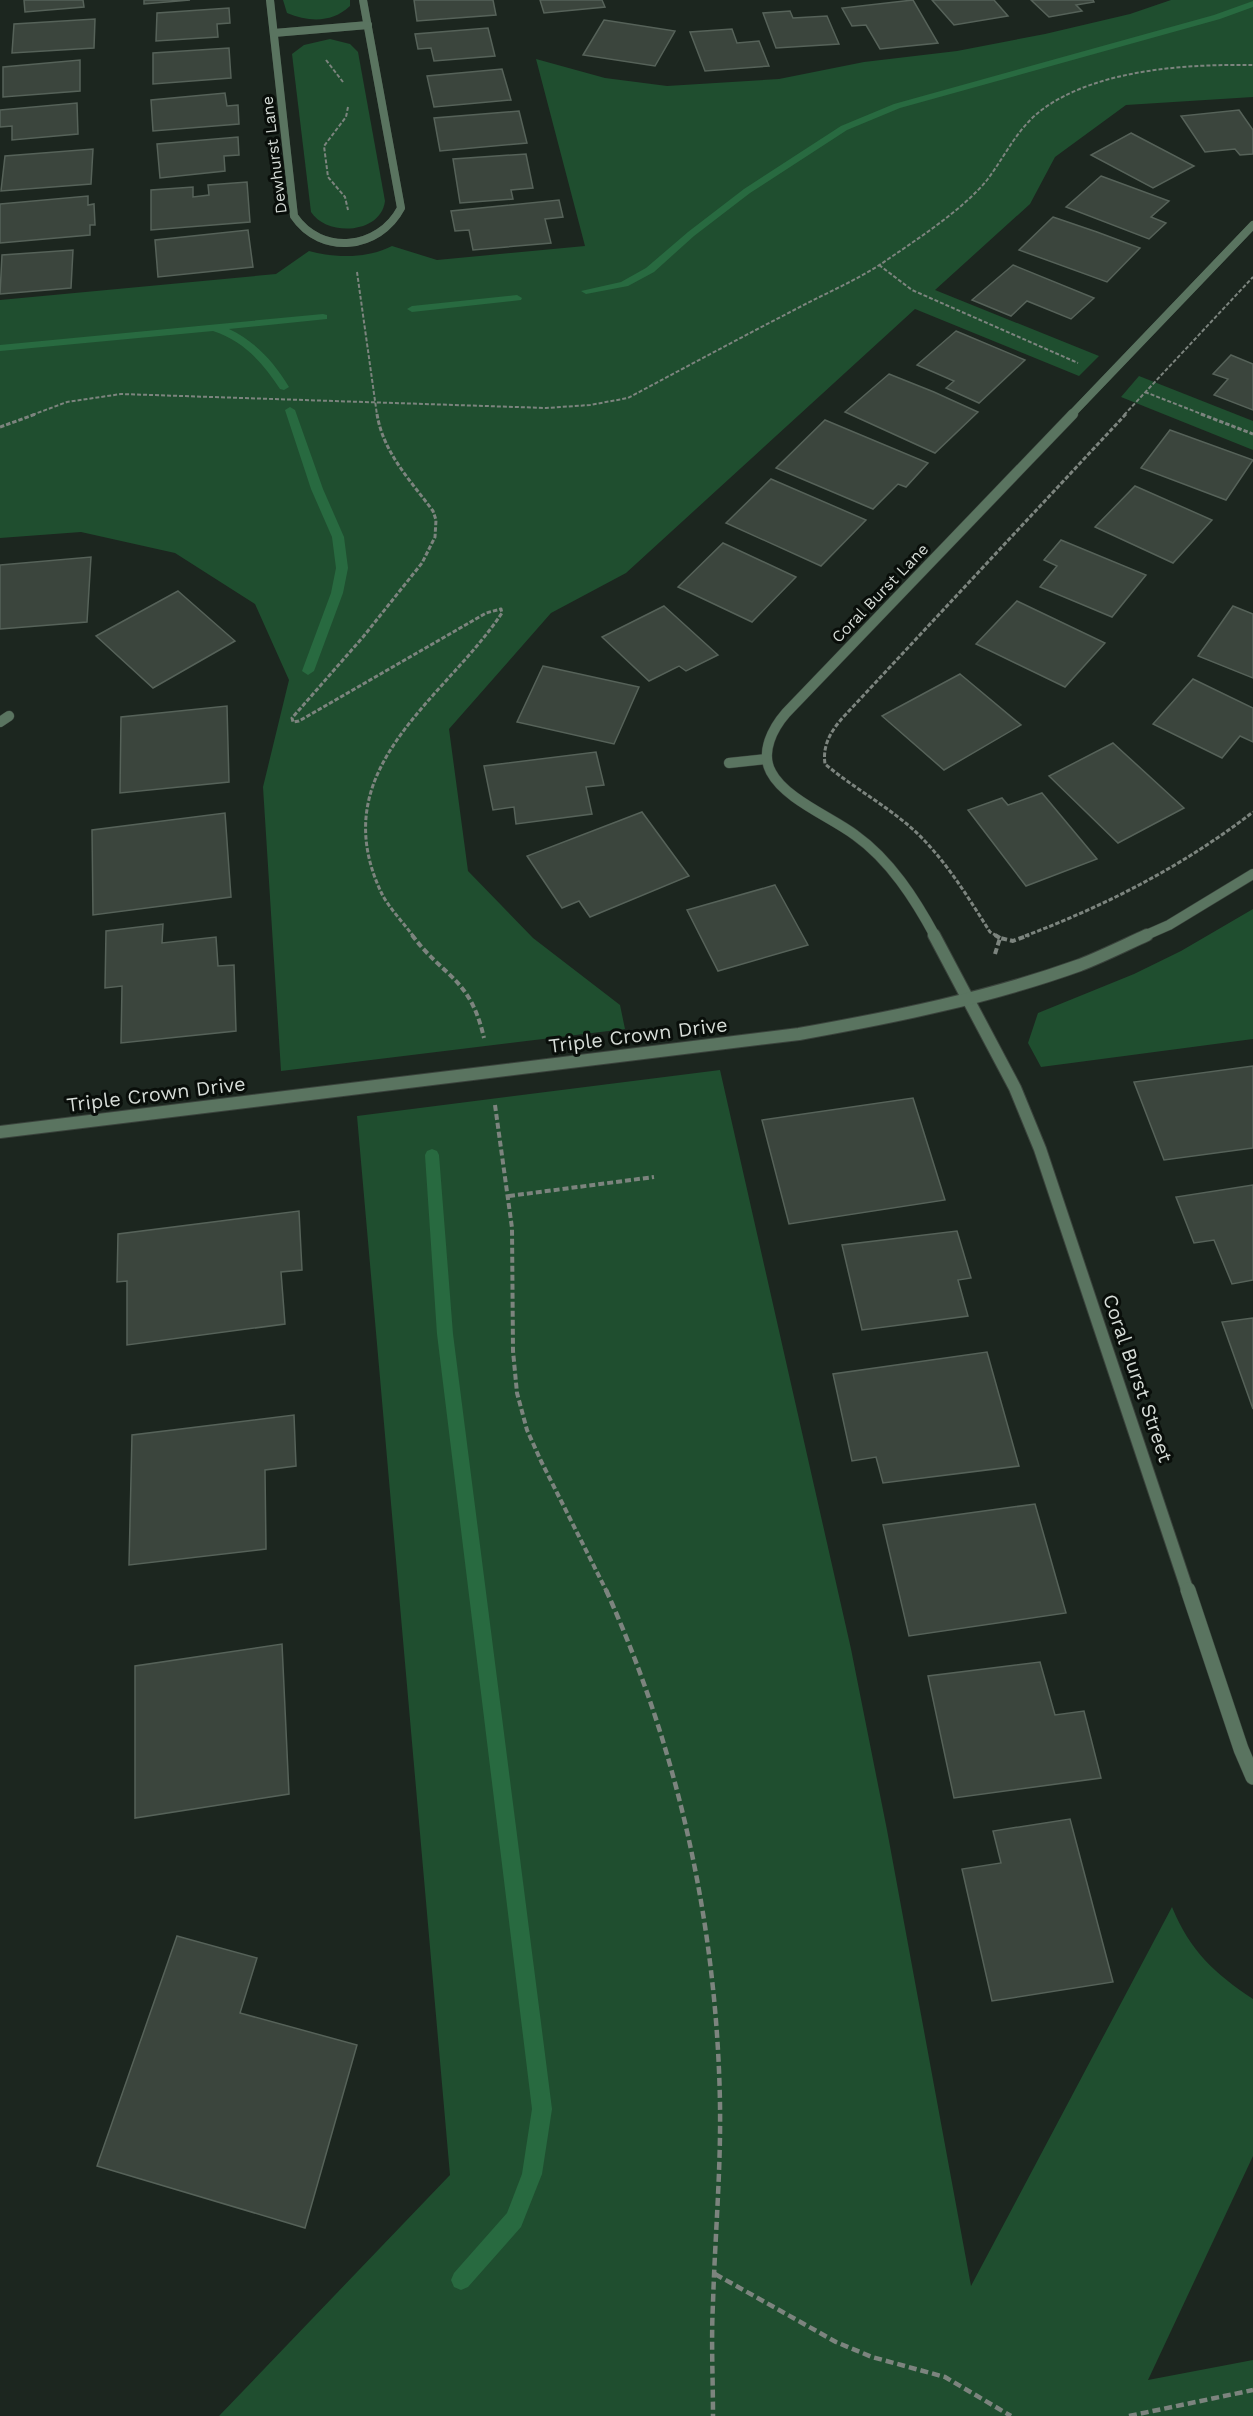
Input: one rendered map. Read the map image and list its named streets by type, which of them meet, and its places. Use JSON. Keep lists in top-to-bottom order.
{
  "streets": {
    "street": [
      "Dewhurst Lane",
      "Coral Burst Lane",
      "Triple Crown Drive",
      "Coral Burst Street"
    ]
  },
  "crossings": [
    ["Triple Crown Drive", "Coral Burst Street"]
  ]
}
